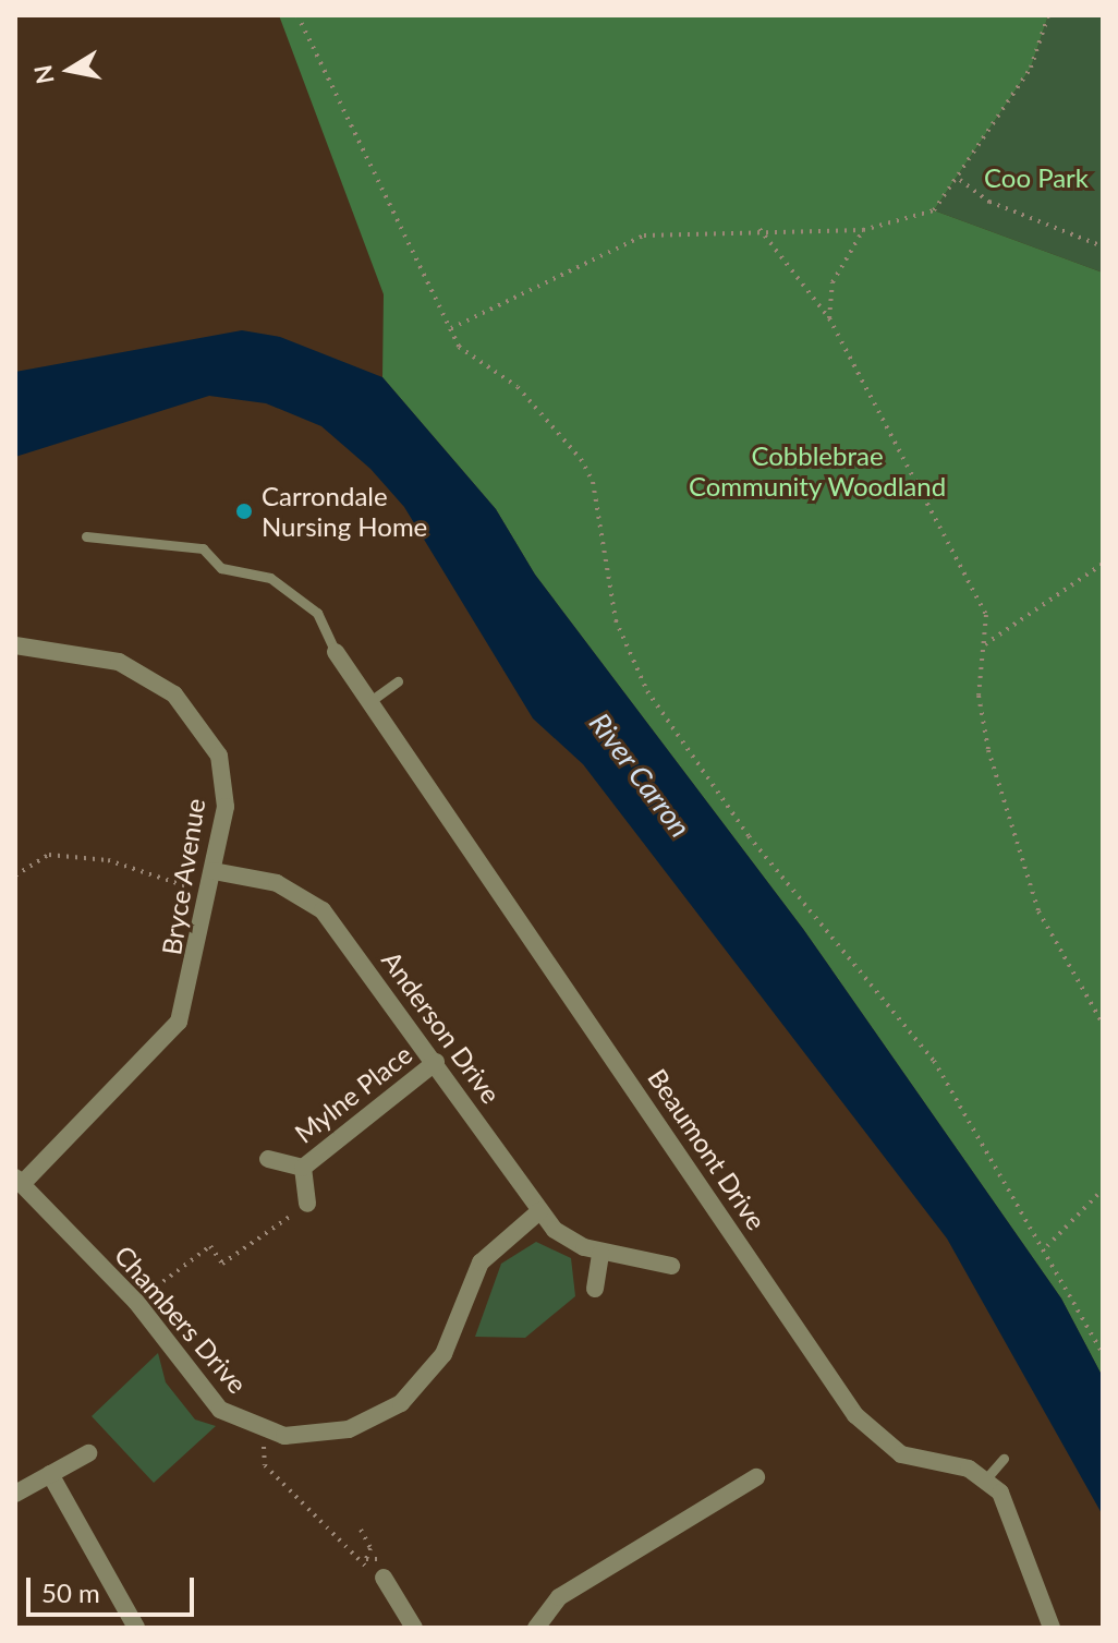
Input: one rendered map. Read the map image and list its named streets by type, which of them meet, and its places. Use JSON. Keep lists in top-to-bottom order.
{
  "streets": {
    "street": [
      "Bryce Avenue",
      "Anderson Drive",
      "Mylne Place",
      "Beaumont Drive",
      "Chambers Drive"
    ]
  },
  "crossings": [
    ["Bryce Avenue", "Anderson Drive"],
    ["Bryce Avenue", "Chambers Drive"],
    ["Anderson Drive", "Mylne Place"],
    ["Anderson Drive", "Chambers Drive"]
  ],
  "water": ["River Carron"],
  "parks": ["Coo Park", "Cobblebrae Community Woodland"],
  "places": ["Carrondale Nursing Home"],
  "scale_bar": "50 m",
  "north": "left"
}
